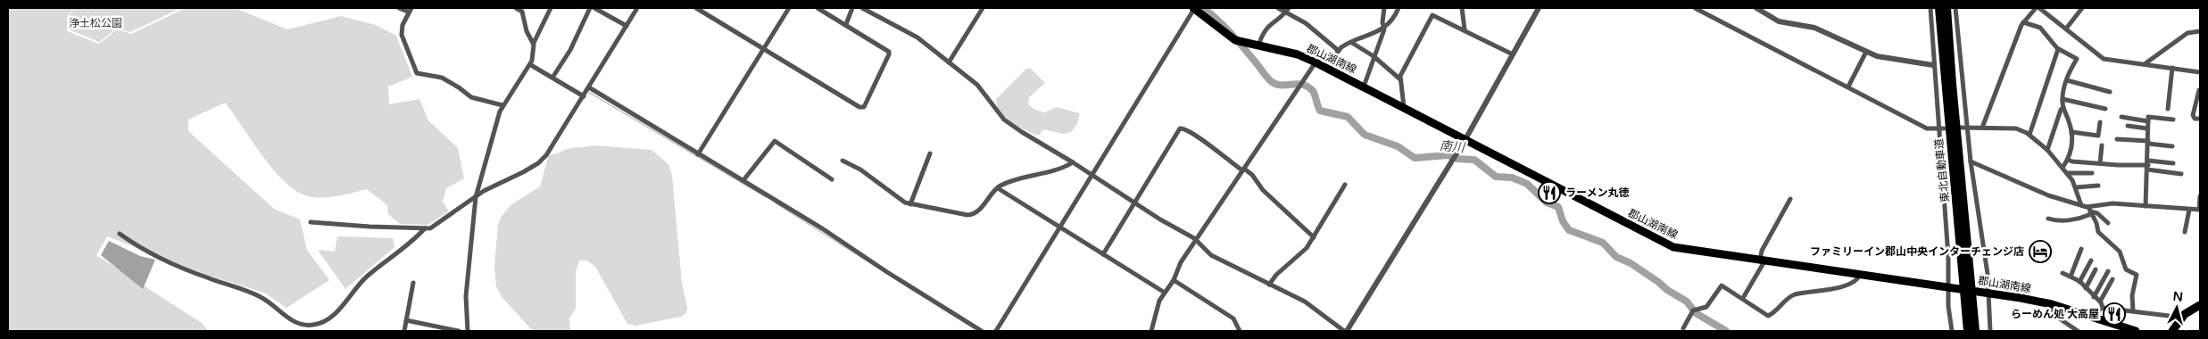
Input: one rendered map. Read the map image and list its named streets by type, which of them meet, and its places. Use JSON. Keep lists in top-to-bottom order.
{
  "streets": {
    "highway": ["東北自動車道"],
    "main road": ["郡山湖南線"]
  },
  "water": ["南川"],
  "parks": ["浄土松公園"],
  "places": {
    "restaurant": ["ラーメン丸徳", "らーめん処 大高屋"],
    "hotel": ["ファミリーイン郡山中央インターチェンジ店"]
  },
  "north": "top"
}
